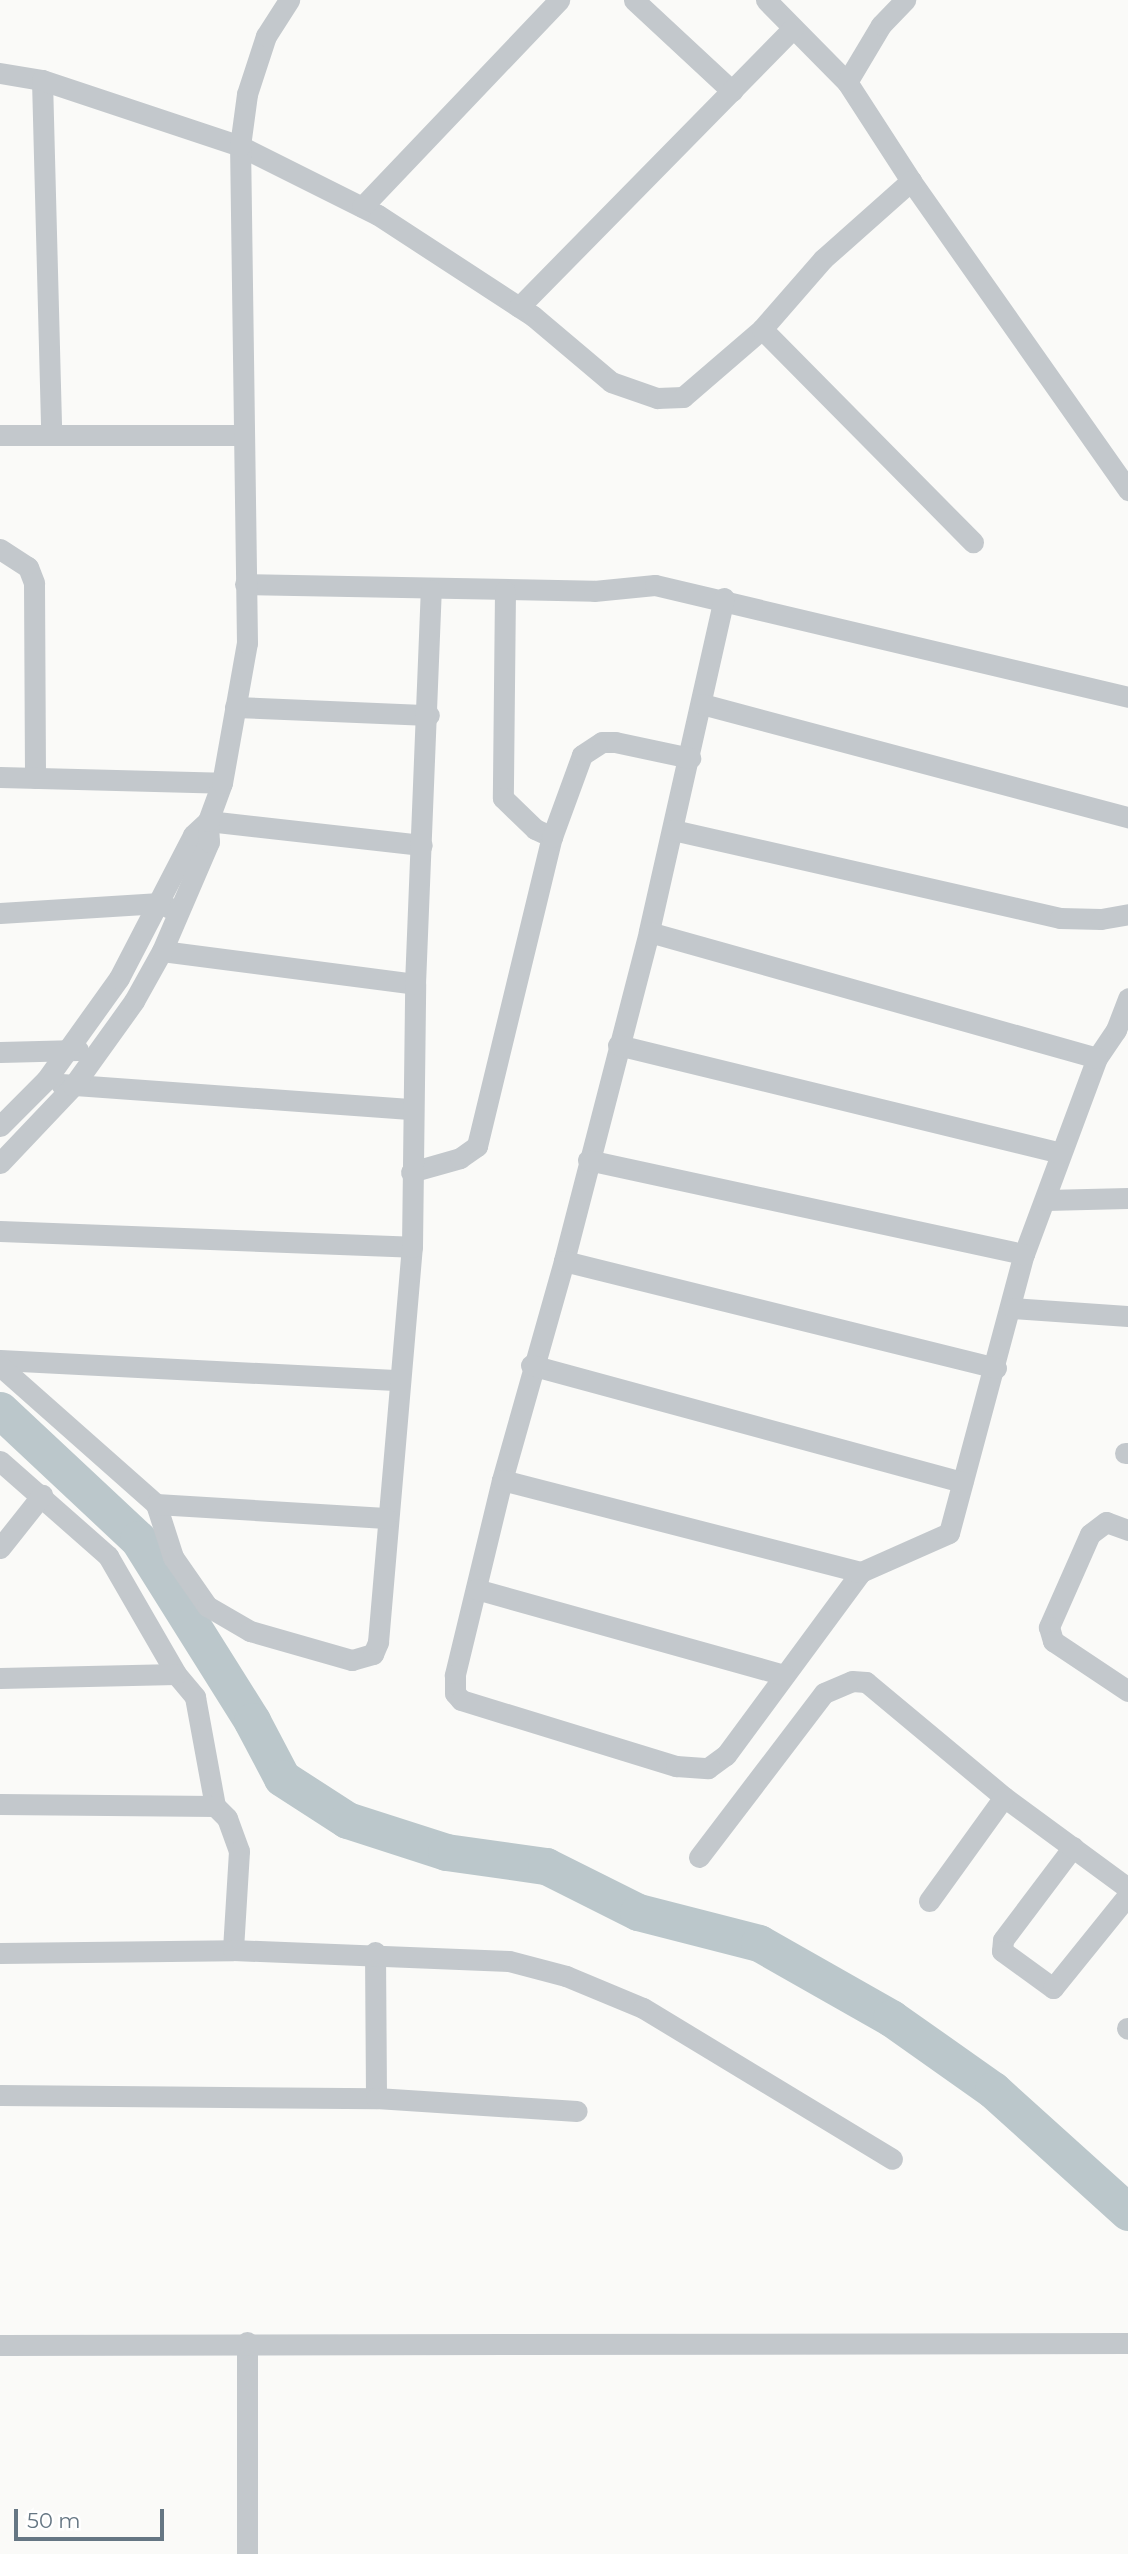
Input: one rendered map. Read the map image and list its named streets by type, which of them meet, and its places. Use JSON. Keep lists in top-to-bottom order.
{
  "scale_bar": "50 m"
}
